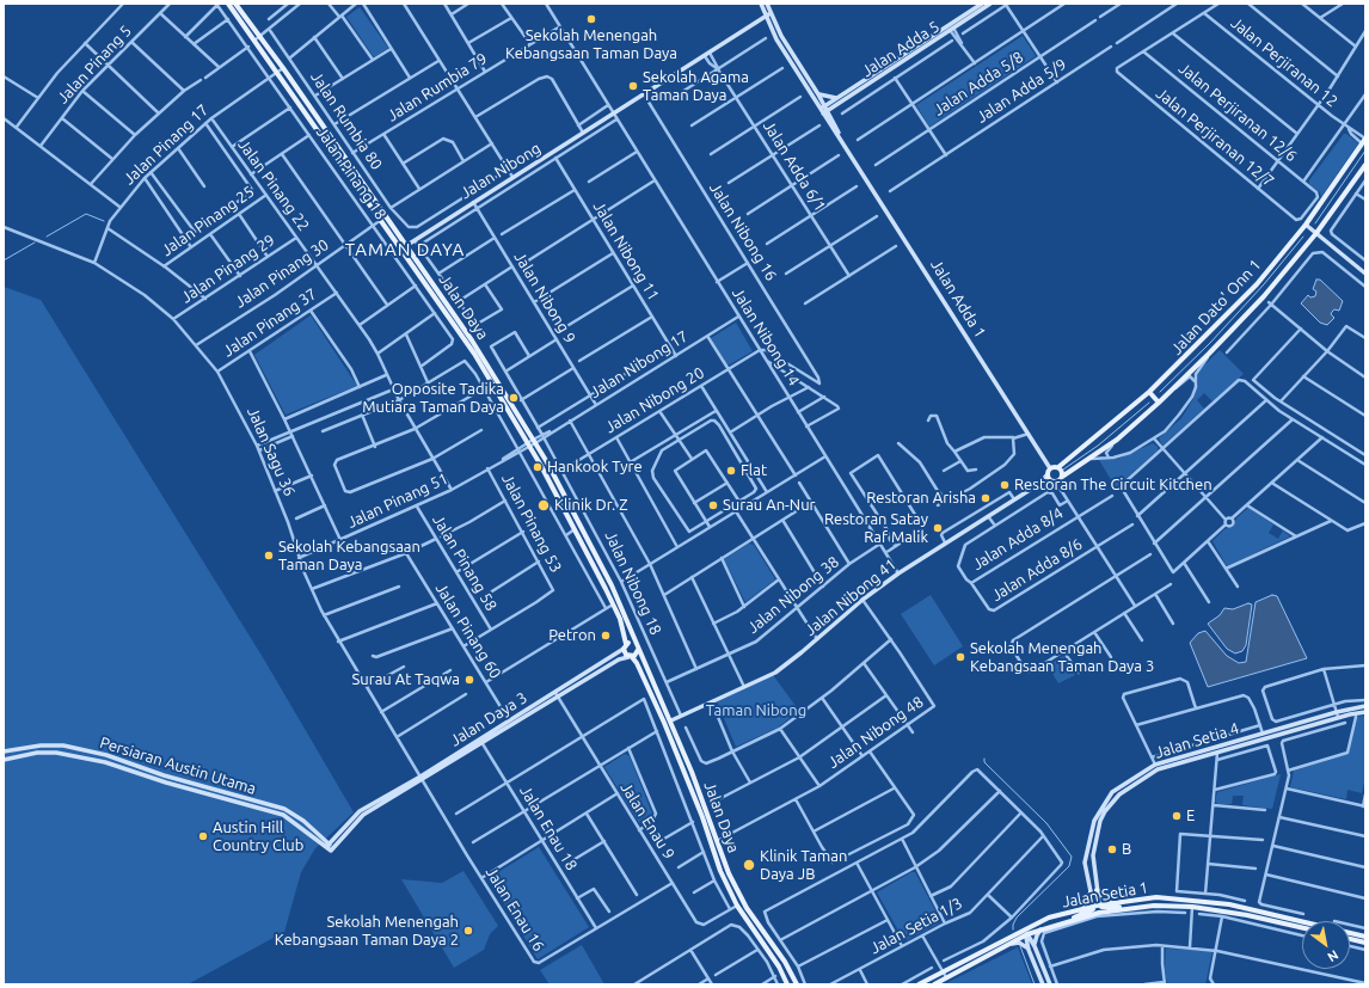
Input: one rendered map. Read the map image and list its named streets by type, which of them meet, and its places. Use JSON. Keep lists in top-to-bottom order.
{
  "streets": {
    "main road": ["Jalan Daya", "Jalan Dato' Onn 1", "Jalan Setia 1"],
    "street": [
      "Jalan Adda 5",
      "Jalan Perjiranan 12",
      "Jalan Pinang 5",
      "Jalan Adda 5/8",
      "Jalan Rumbia 79",
      "Jalan Adda 5/9",
      "Jalan Perjiranan 12/6",
      "Jalan Rumbia 80",
      "Jalan Perjiranan 12/7",
      "Jalan Pinang 17",
      "Jalan Adda 6/1",
      "Jalan Nibong",
      "Jalan Pinang 18",
      "Jalan Pinang 22",
      "Jalan Pinang 25",
      "Jalan Nibong 16",
      "Jalan Nibong 11",
      "Jalan Pinang 29",
      "Jalan Pinang 30",
      "Jalan Nibong 9",
      "Jalan Adda 1",
      "Jalan Pinang 37",
      "Jalan Nibong 14",
      "Jalan Nibong 17",
      "Jalan Nibong 20",
      "Jalan Sagu 36",
      "Jalan Pinang 51",
      "Jalan Pinang 53",
      "Jalan Adda 8/4",
      "Jalan Pinang 58",
      "Jalan Adda 8/6",
      "Jalan Nibong 18",
      "Jalan Nibong 38",
      "Jalan Nibong 41",
      "Jalan Pinang 60",
      "Jalan Daya 3",
      "Jalan Nibong 48",
      "Jalan Setia 4",
      "Persiaran Austin Utama",
      "Jalan Enau 9",
      "Jalan Enau 18",
      "Jalan Enau 16",
      "Jalan Setia 1/3"
    ]
  },
  "crossings": [
    ["Jalan Adda 5", "Jalan Adda 1"],
    ["Jalan Perjiranan 12", "Jalan Dato' Onn 1"],
    ["Jalan Rumbia 79", "Jalan Rumbia 80"],
    ["Jalan Rumbia 79", "Jalan Nibong 14"],
    ["Jalan Perjiranan 12/6", "Jalan Perjiranan 12/7"],
    ["Jalan Pinang 17", "Jalan Pinang 18"],
    ["Jalan Pinang 17", "Jalan Pinang 22"],
    ["Jalan Pinang 17", "Jalan Daya"],
    ["Jalan Pinang 17", "Jalan Sagu 36"],
    ["Jalan Nibong", "Jalan Nibong 16"],
    ["Jalan Nibong", "Jalan Nibong 9"],
    ["Jalan Nibong", "Jalan Adda 1"],
    ["Jalan Nibong", "Jalan Daya"],
    ["Jalan Nibong", "Jalan Nibong 14"],
    ["Jalan Pinang 18", "Jalan Pinang 30"],
    ["Jalan Pinang 22", "Jalan Pinang 25"],
    ["Jalan Pinang 22", "Jalan Pinang 29"],
    ["Jalan Pinang 22", "Jalan Pinang 30"],
    ["Jalan Pinang 22", "Jalan Pinang 37"],
    ["Jalan Pinang 22", "Jalan Pinang 51"],
    ["Jalan Nibong 16", "Jalan Nibong 14"],
    ["Jalan Nibong 16", "Jalan Nibong 20"],
    ["Jalan Nibong 11", "Jalan Nibong 17"],
    ["Jalan Pinang 29", "Jalan Sagu 36"],
    ["Jalan Pinang 30", "Jalan Daya"],
    ["Jalan Pinang 30", "Jalan Sagu 36"],
    ["Jalan Nibong 9", "Jalan Nibong 17"],
    ["Jalan Daya", "Jalan Pinang 51"],
    ["Jalan Daya", "Jalan Nibong 41"],
    ["Jalan Daya", "Jalan Daya 3"],
    ["Jalan Daya", "Jalan Nibong 48"],
    ["Jalan Daya", "Jalan Enau 9"],
    ["Jalan Dato' Onn 1", "Jalan Nibong 41"],
    ["Jalan Pinang 37", "Jalan Sagu 36"],
    ["Jalan Nibong 14", "Jalan Nibong 17"],
    ["Jalan Nibong 14", "Jalan Nibong 20"],
    ["Jalan Nibong 14", "Jalan Nibong 38"],
    ["Jalan Nibong 14", "Jalan Nibong 41"],
    ["Jalan Nibong 17", "Jalan Pinang 51"],
    ["Jalan Nibong 17", "Jalan Nibong 18"],
    ["Jalan Nibong 20", "Jalan Nibong 18"],
    ["Jalan Sagu 36", "Jalan Pinang 51"],
    ["Jalan Sagu 36", "Jalan Daya 3"],
    ["Jalan Sagu 36", "Jalan Enau 16"],
    ["Jalan Pinang 51", "Jalan Pinang 53"],
    ["Jalan Pinang 51", "Jalan Pinang 58"],
    ["Jalan Pinang 51", "Jalan Nibong 18"],
    ["Jalan Pinang 53", "Jalan Pinang 58"],
    ["Jalan Adda 8/4", "Jalan Adda 8/6"],
    ["Jalan Nibong 18", "Jalan Nibong 38"],
    ["Jalan Nibong 18", "Jalan Nibong 41"],
    ["Jalan Nibong 41", "Jalan Nibong 48"],
    ["Jalan Pinang 60", "Jalan Daya 3"],
    ["Jalan Daya 3", "Persiaran Austin Utama"],
    ["Jalan Daya 3", "Jalan Enau 9"],
    ["Jalan Daya 3", "Jalan Enau 18"],
    ["Jalan Daya 3", "Jalan Enau 16"],
    ["Jalan Setia 4", "Jalan Setia 1"],
    ["Jalan Enau 9", "Jalan Enau 16"],
    ["Jalan Enau 18", "Jalan Enau 16"]
  ],
  "districts": ["TAMAN DAYA"],
  "parks": ["Taman Nibong"],
  "places": [
    "Sekolah Menengah Kebangsaan Taman Daya",
    "Sekolah Agama Taman Daya",
    "Opposite Tadika Mutiara Taman Daya",
    "Hankook Tyre",
    "Flat",
    "Restoran The Circuit Kitchen",
    "Restoran Arisha",
    "Klinik Dr. Z",
    "Surau An-Nur",
    "Restoran Satay Raf Malik",
    "Sekolah Kebangsaan Taman Daya",
    "Petron",
    "Sekolah Menengah Kebangsaan Taman Daya 3",
    "Surau At Taqwa",
    "E",
    "Austin Hill Country Club",
    "B",
    "Klinik Taman Daya JB",
    "Sekolah Menengah Kebangsaan Taman Daya 2"
  ],
  "north": "bottom right"
}
